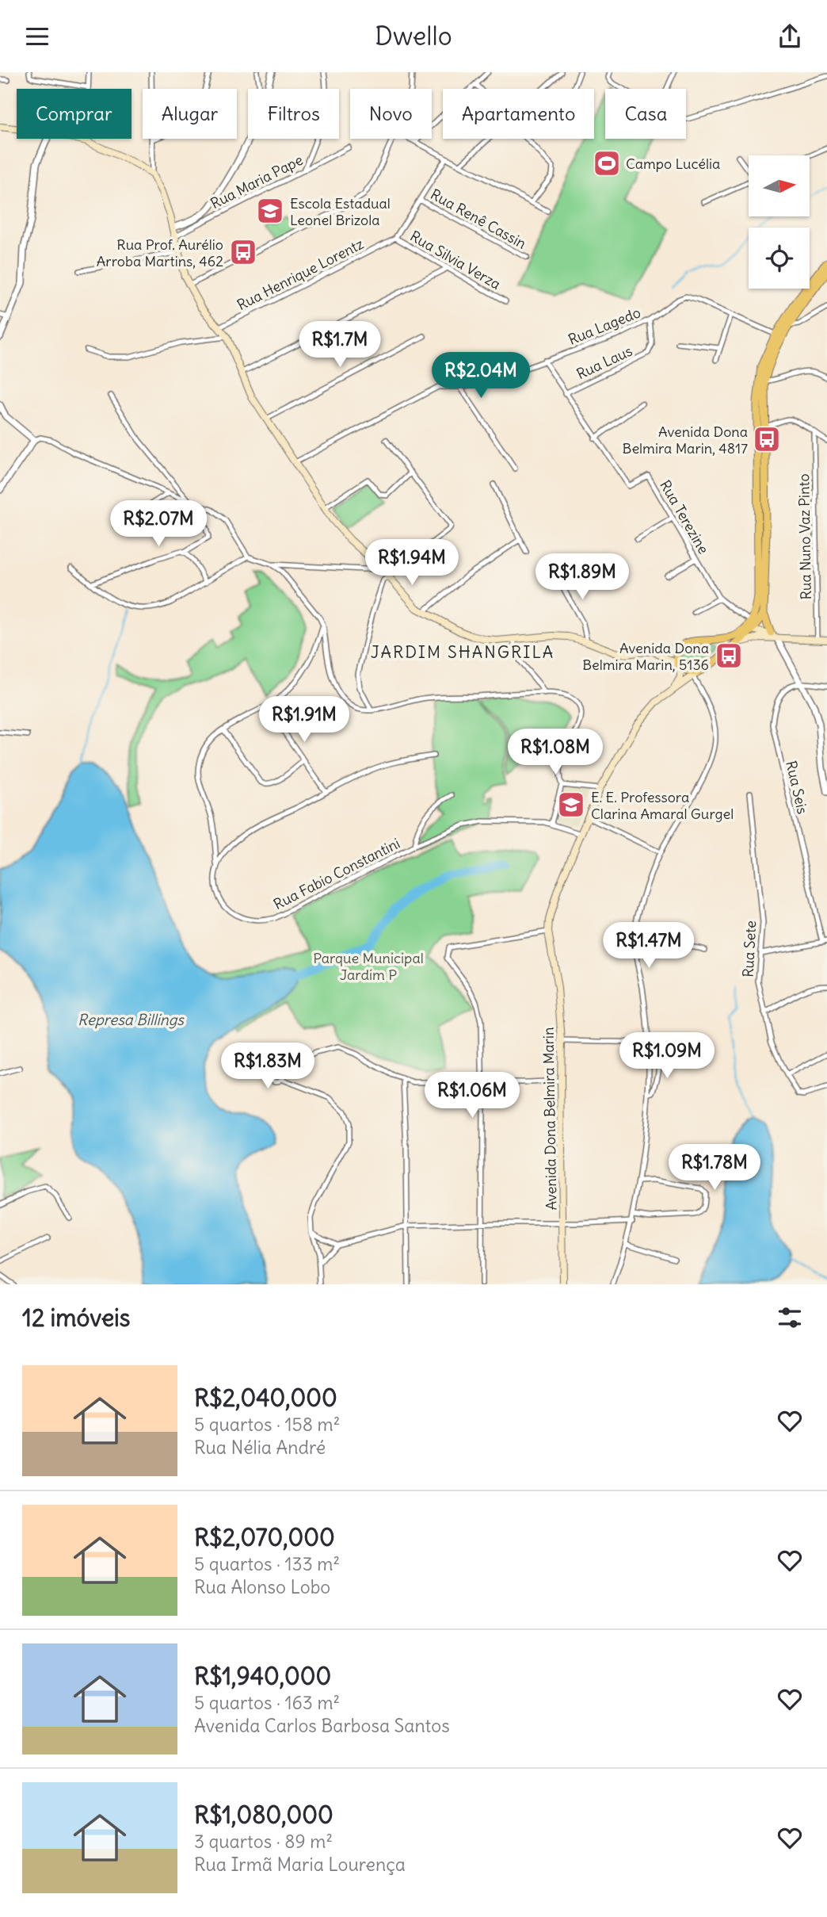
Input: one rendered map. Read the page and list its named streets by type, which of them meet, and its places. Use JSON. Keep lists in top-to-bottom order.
{
  "streets": {
    "main road": ["Avenida Dona Belmira Marin"],
    "street": [
      "Rua Maria Pape",
      "Rua Renê Cassin",
      "Rua Silvia Verza",
      "Rua Henrique Lorentz",
      "Rua Lagedo",
      "Rua Laus",
      "Rua Terezine",
      "Rua Nuno Vaz Pinto",
      "Rua Seis",
      "Rua Fabio Constantini",
      "Rua Sete"
    ]
  },
  "crossings": [
    ["Rua Silvia Verza", "Rua Henrique Lorentz"],
    ["Rua Lagedo", "Rua Laus"],
    ["Rua Lagedo", "Rua Terezine"],
    ["Rua Laus", "Rua Terezine"],
    ["Rua Terezine", "Avenida Dona Belmira Marin"],
    ["Rua Fabio Constantini", "Avenida Dona Belmira Marin"]
  ],
  "districts": ["JARDIM SHANGRILA"],
  "water": ["Represa Billings"],
  "parks": ["Parque Municipal Jardim P"],
  "places": {
    "sports": ["Campo Lucélia"],
    "school or university": ["Escola Estadual Leonel Brizola", "E. E. Professora Clarina Amaral Gurgel"],
    "bus stop": ["Rua Prof. Aurélio Arroba Martins, 462", "Avenida Dona Belmira Marin, 4817", "Avenida Dona Belmira Marin, 5136"]
  },
  "north": "right",
  "page": {
    "header": "Dwello",
    "chip": [
      "Comprar",
      "Alugar",
      "Filtros",
      "Novo",
      "Apartamento",
      "Casa"
    ],
    "price": [
      "R$1.7M",
      "R$2.04M",
      "R$2.07M",
      "R$1.94M",
      "R$1.89M",
      "R$1.91M",
      "R$1.08M",
      "R$1.47M",
      "R$1.09M",
      "R$1.83M",
      "R$1.06M",
      "R$1.78M"
    ],
    "heading": "12 imóveis",
    "list": [
      {
        "name": "R$2,040,000",
        "note": "5 quartos · 158 m² · Rua Nélia André"
      },
      {
        "name": "R$2,070,000",
        "note": "5 quartos · 133 m² · Rua Alonso Lobo"
      },
      {
        "name": "R$1,940,000",
        "note": "5 quartos · 163 m² · Avenida Carlos Barbosa Santos"
      },
      {
        "name": "R$1,080,000",
        "note": "3 quartos · 89 m² · Rua Irmã Maria Lourença"
      }
    ]
  }
}
